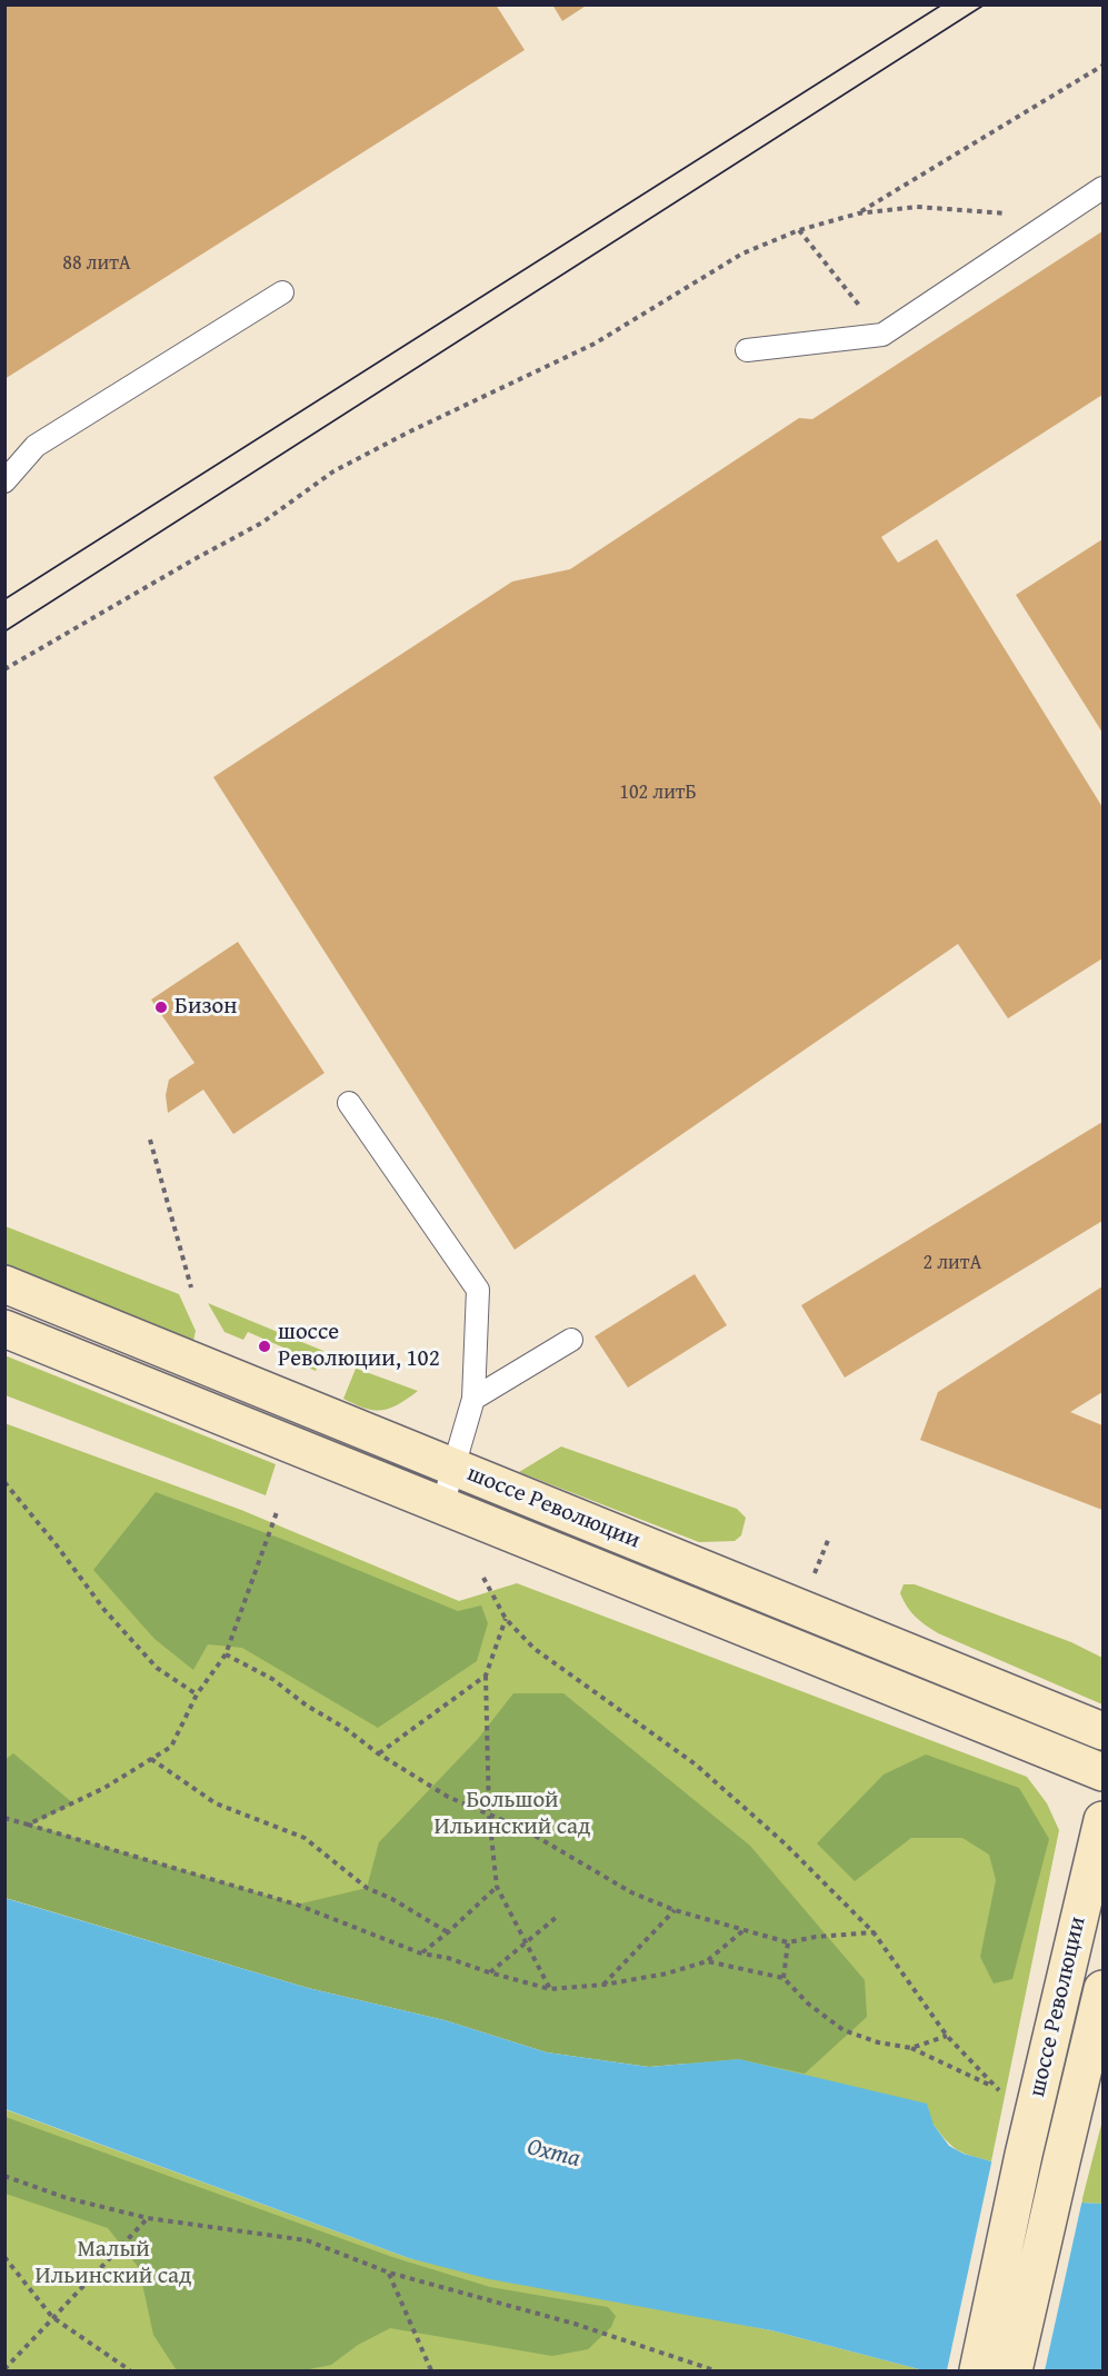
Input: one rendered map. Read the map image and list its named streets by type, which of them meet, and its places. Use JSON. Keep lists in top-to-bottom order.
{
  "streets": {
    "main road": ["шоссе Революции"]
  },
  "water": ["Охта"],
  "parks": ["Большой Ильинский сад", "Малый Ильинский сад"],
  "places": ["Бизон", "шоссе Революции, 102"],
  "house_numbers": ["88 литА", "102 литБ", "2 литА"]
}
